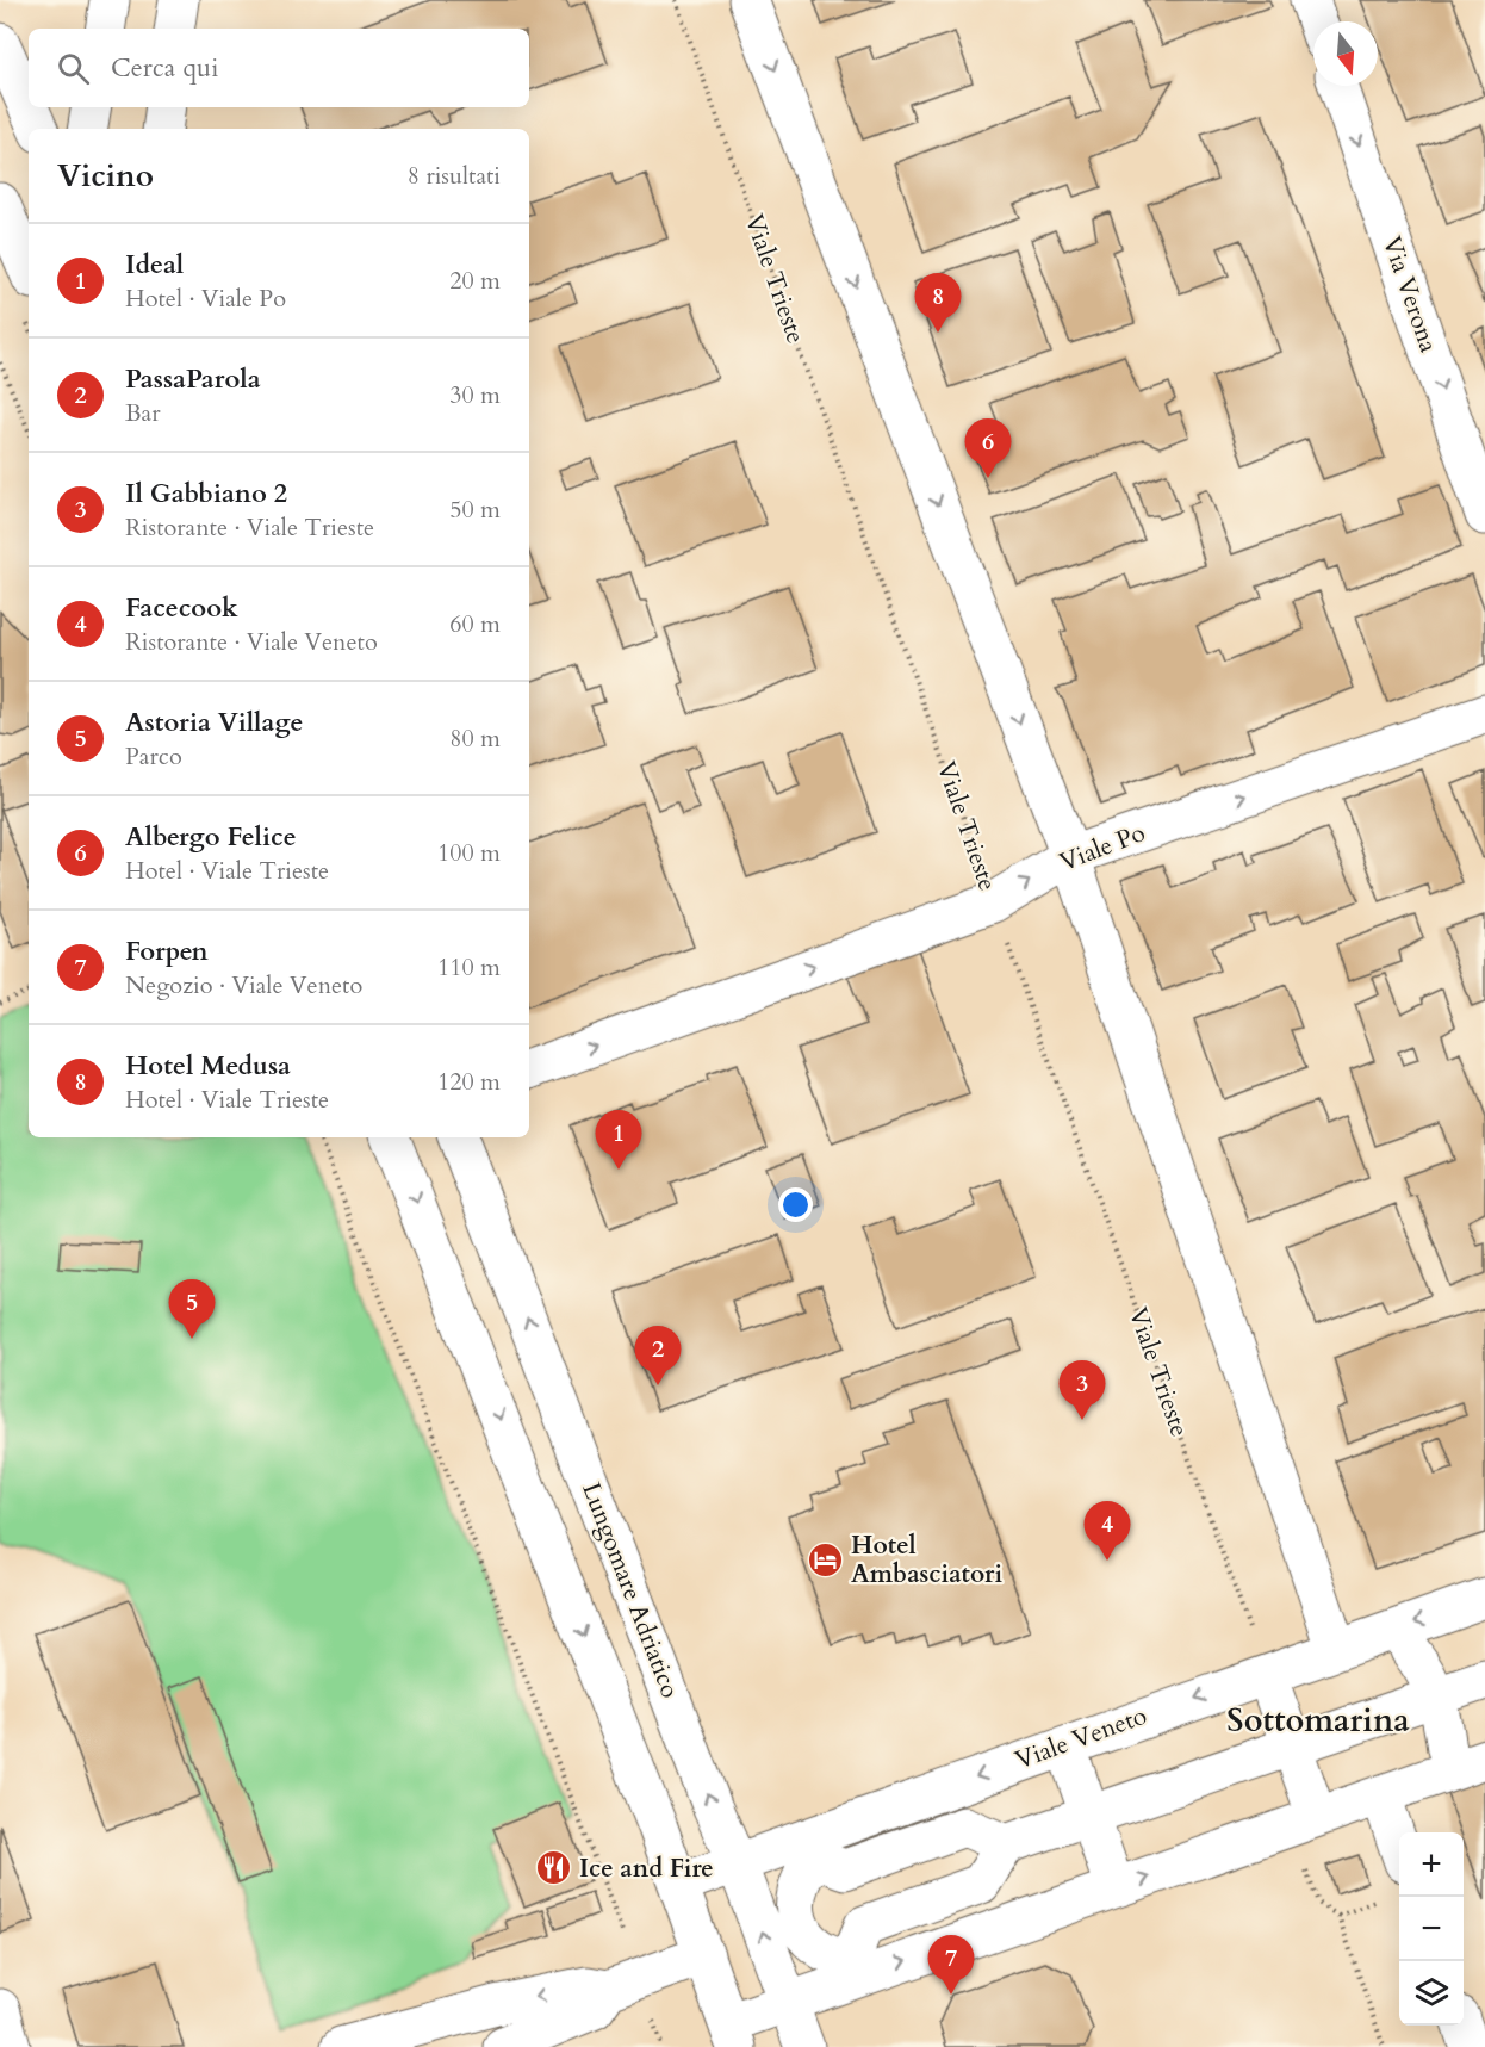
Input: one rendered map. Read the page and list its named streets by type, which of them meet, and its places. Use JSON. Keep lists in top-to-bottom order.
{
  "streets": {
    "street": [
      "Via Verona",
      "Viale Po",
      "Lungomare Adriatico",
      "Viale Veneto"
    ],
    "path": ["Viale Trieste"]
  },
  "crossings": [
    ["Viale Trieste", "Viale Po"],
    ["Lungomare Adriatico", "Viale Veneto"]
  ],
  "one_way": ["Via Verona", "Viale Po"],
  "districts": ["Sottomarina"],
  "places": {
    "hotel": ["Hotel Ambasciatori"],
    "restaurant": ["Ice and Fire"]
  },
  "north": "bottom",
  "page": {
    "search": "Cerca qui",
    "heading": ["Vicino", "8 risultati"],
    "list": [
      {
        "mark": "1",
        "name": "Ideal",
        "note": "Hotel · Viale Po",
        "value": "20 m"
      },
      {
        "mark": "2",
        "name": "PassaParola",
        "note": "Bar",
        "value": "30 m"
      },
      {
        "mark": "3",
        "name": "Il Gabbiano 2",
        "note": "Ristorante · Viale Trieste",
        "value": "50 m"
      },
      {
        "mark": "4",
        "name": "Facecook",
        "note": "Ristorante · Viale Veneto",
        "value": "60 m"
      },
      {
        "mark": "5",
        "name": "Astoria Village",
        "note": "Parco",
        "value": "80 m"
      },
      {
        "mark": "6",
        "name": "Albergo Felice",
        "note": "Hotel · Viale Trieste",
        "value": "100 m"
      },
      {
        "mark": "7",
        "name": "Forpen",
        "note": "Negozio · Viale Veneto",
        "value": "110 m"
      },
      {
        "mark": "8",
        "name": "Hotel Medusa",
        "note": "Hotel · Viale Trieste",
        "value": "120 m"
      }
    ],
    "pins": [
      "8",
      "6",
      "1",
      "5",
      "2",
      "3",
      "4",
      "7"
    ],
    "map_buttons": ["+", "−"]
  }
}
